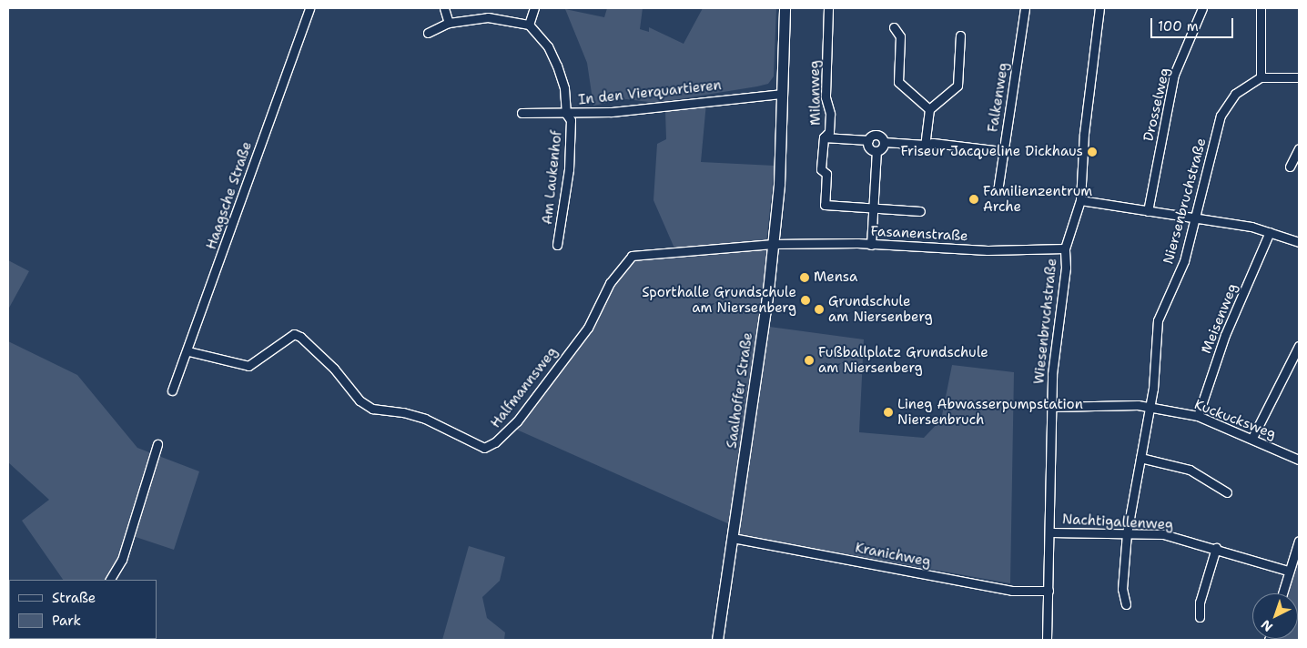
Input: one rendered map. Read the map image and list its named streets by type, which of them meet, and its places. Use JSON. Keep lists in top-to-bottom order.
{
  "streets": {
    "main road": ["Saalhoffer Straße"],
    "street": [
      "In den Vierquartieren",
      "Milanweg",
      "Falkenweg",
      "Drosselweg",
      "Am Laukenhof",
      "Haagsche Straße",
      "Niersenbruchstraße",
      "Fasanenstraße",
      "Meisenweg",
      "Wiesenbruchstraße",
      "Halfmannsweg",
      "Kuckucksweg",
      "Nachtigallenweg",
      "Kranichweg"
    ]
  },
  "crossings": [
    ["In den Vierquartieren", "Am Laukenhof"],
    ["In den Vierquartieren", "Saalhoffer Straße"],
    ["Haagsche Straße", "Halfmannsweg"],
    ["Niersenbruchstraße", "Kuckucksweg"],
    ["Niersenbruchstraße", "Nachtigallenweg"],
    ["Fasanenstraße", "Wiesenbruchstraße"],
    ["Fasanenstraße", "Halfmannsweg"],
    ["Fasanenstraße", "Saalhoffer Straße"],
    ["Meisenweg", "Kuckucksweg"],
    ["Wiesenbruchstraße", "Kuckucksweg"],
    ["Wiesenbruchstraße", "Nachtigallenweg"],
    ["Wiesenbruchstraße", "Kranichweg"],
    ["Halfmannsweg", "Saalhoffer Straße"],
    ["Saalhoffer Straße", "Kranichweg"]
  ],
  "places": [
    "Friseur Jacqueline Dickhaus",
    "Familienzentrum Arche",
    "Mensa",
    "Sporthalle Grundschule am Niersenberg",
    "Grundschule am Niersenberg",
    "Fußballplatz Grundschule am Niersenberg",
    "Lineg Abwasserpumpstation Niersenbruch"
  ],
  "legend": ["Straße", "Park"],
  "scale_bar": "100 m",
  "north": "bottom left"
}
